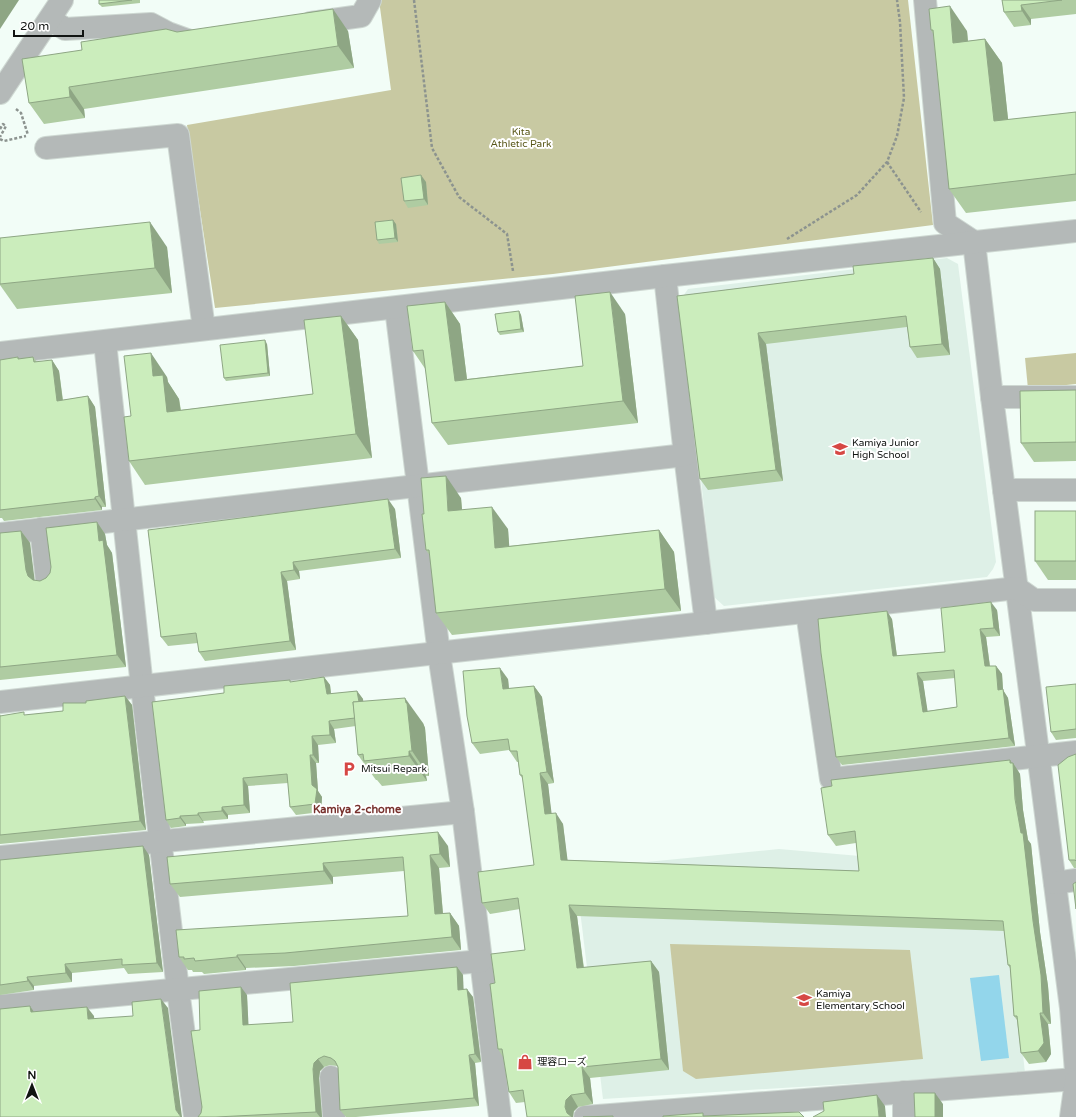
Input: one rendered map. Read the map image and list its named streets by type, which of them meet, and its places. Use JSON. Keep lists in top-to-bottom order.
{
  "districts": ["Kamiya 2-chome"],
  "parks": ["Kita Athletic Park"],
  "places": {
    "school or university": ["Kamiya Junior High School", "Kamiya Elementary School"],
    "parking": ["Mitsui Repark"],
    "shop": ["理容ローズ"]
  },
  "scale_bar": "20 m",
  "north": "top"
}
